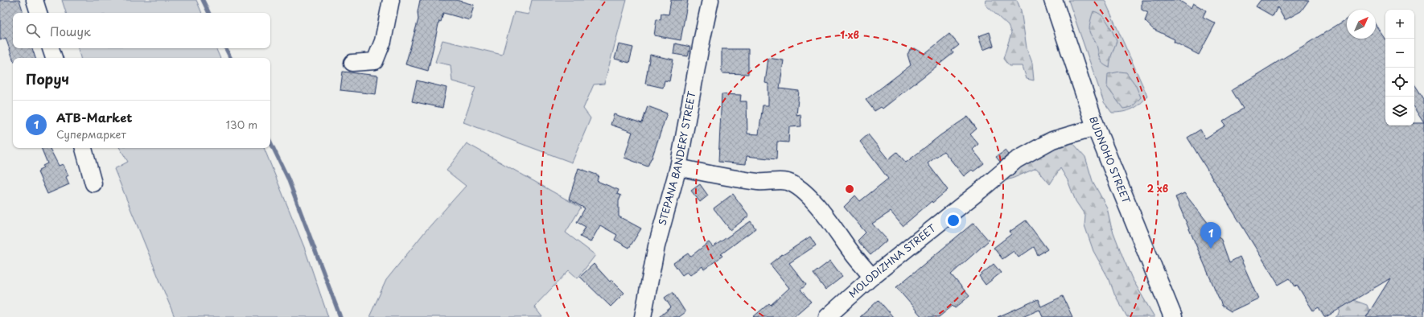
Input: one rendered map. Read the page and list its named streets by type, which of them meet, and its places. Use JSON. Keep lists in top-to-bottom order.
{
  "streets": {
    "highway": ["BUDNOHO STREET"],
    "street": ["STEPANA BANDERY STREET", "MOLODIZHNA STREET"]
  },
  "crossings": [
    ["BUDNOHO STREET", "MOLODIZHNA STREET"]
  ],
  "north": "top right",
  "page": {
    "map_buttons": ["+", "−"],
    "search": "Пошук",
    "heading": "Поруч",
    "list": [
      {
        "mark": "1",
        "name": "ATB-Market",
        "note": "Супермаркет",
        "value": "130 m"
      }
    ],
    "pins": "1"
  },
  "rings": ["1 хв", "2 хв"]
}
